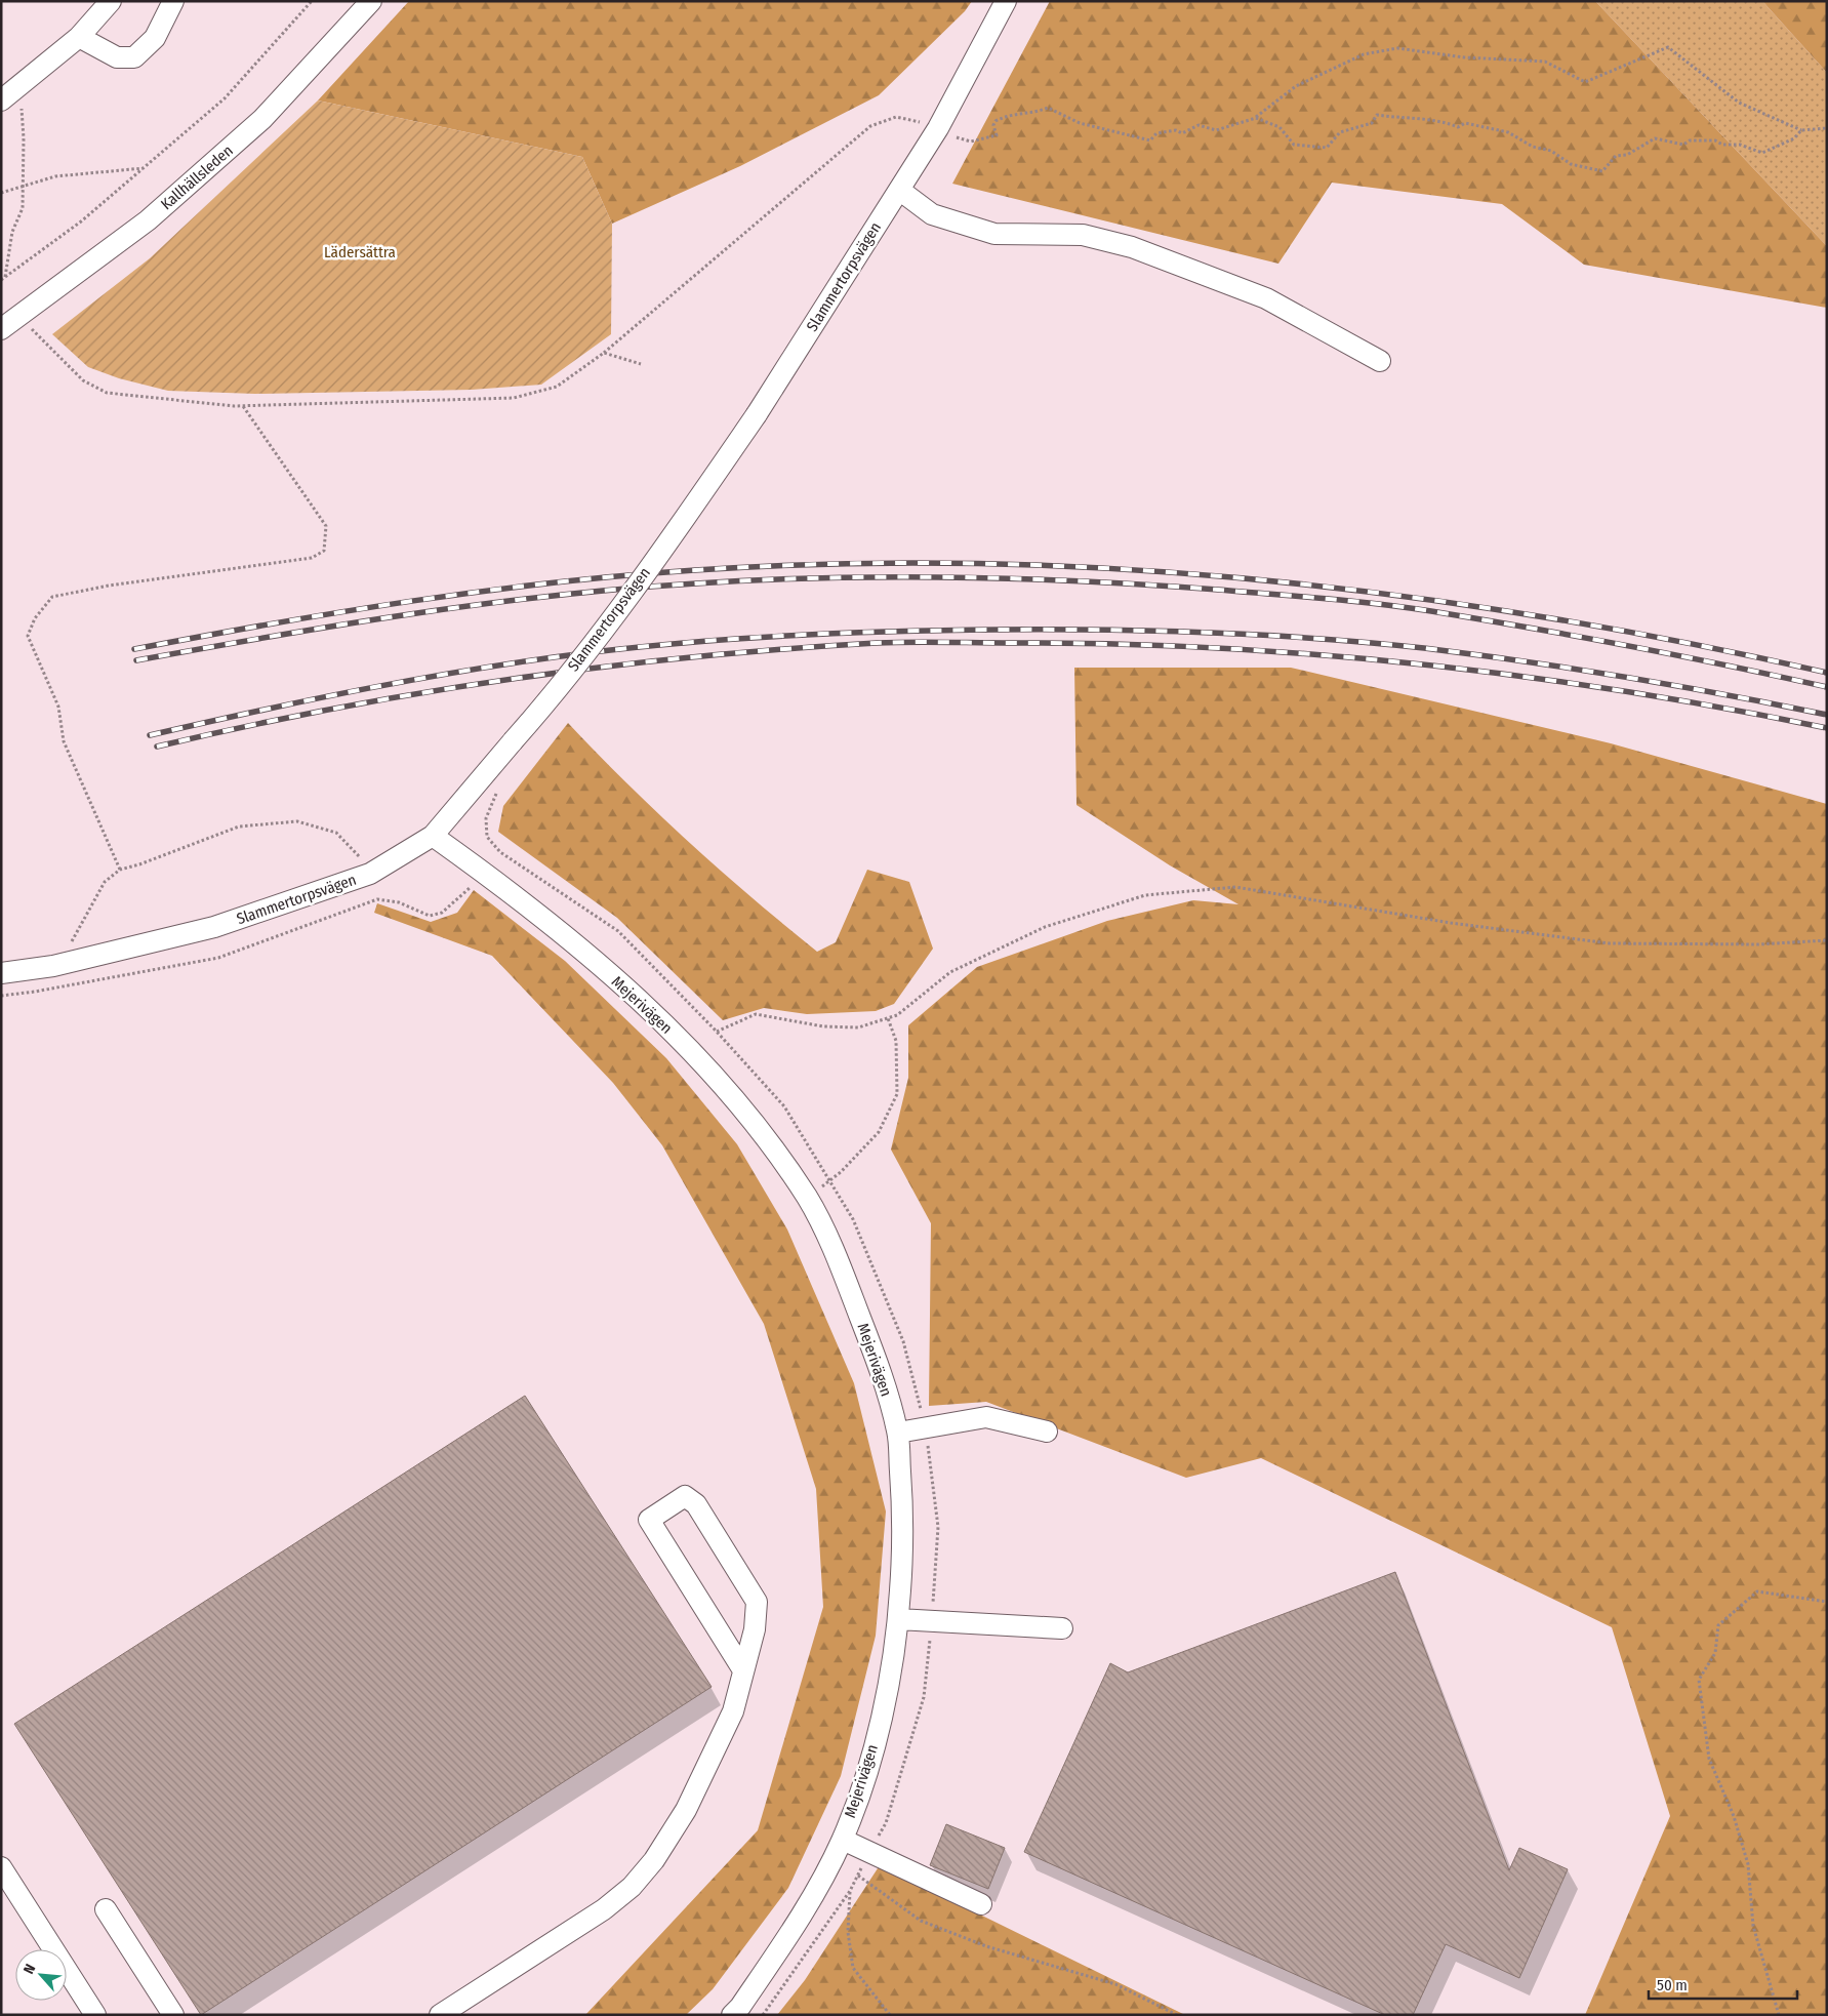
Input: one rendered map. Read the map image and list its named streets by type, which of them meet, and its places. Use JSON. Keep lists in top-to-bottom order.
{
  "streets": {
    "street": ["Kallhällsleden", "Slammertorpsvägen", "Mejerivägen"]
  },
  "crossings": [
    ["Slammertorpsvägen", "Mejerivägen"]
  ],
  "parks": ["Lädersättra"],
  "scale_bar": "50 m",
  "north": "top left"
}
